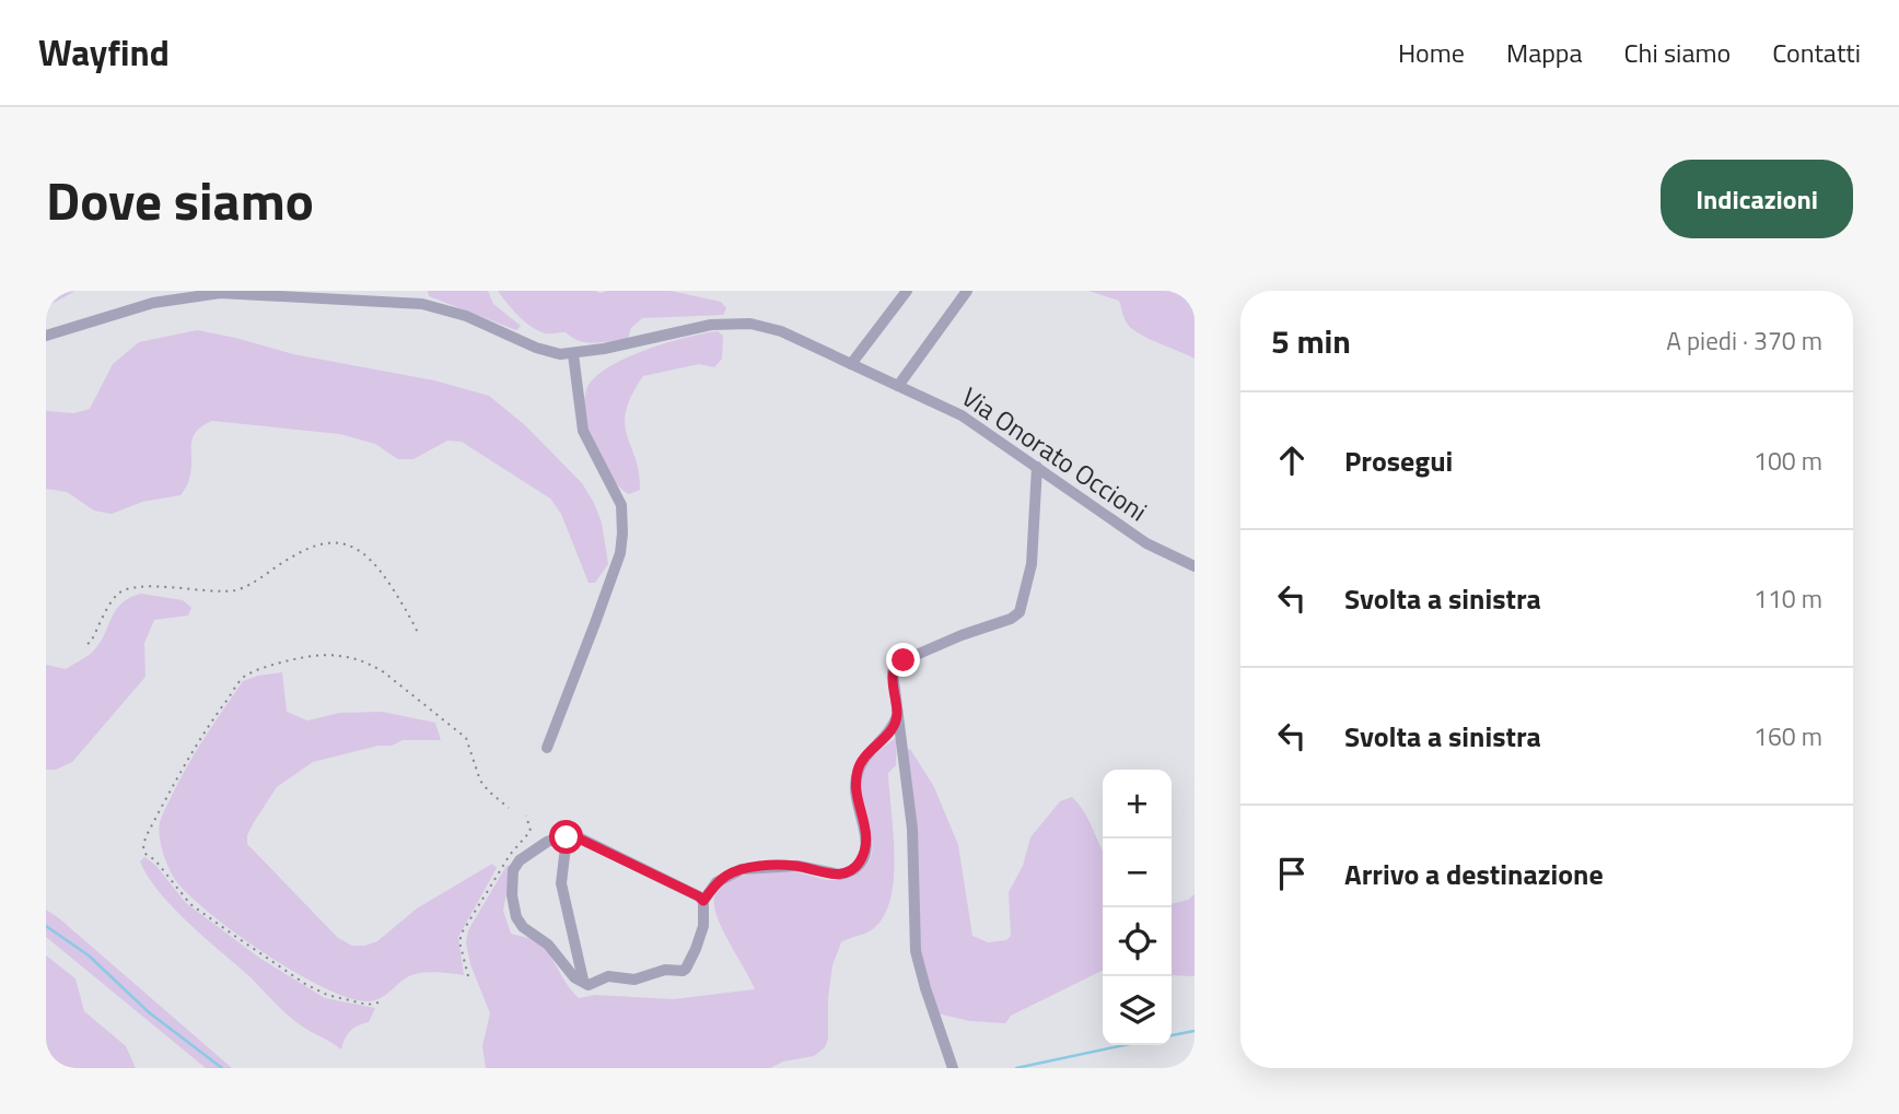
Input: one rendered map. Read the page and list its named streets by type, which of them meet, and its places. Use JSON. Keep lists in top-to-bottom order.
{
  "streets": {
    "street": ["Via Onorato Occioni"]
  },
  "page": {
    "header": "Wayfind",
    "nav": [
      "Home",
      "Mappa",
      "Chi siamo",
      "Contatti"
    ],
    "title": "Dove siamo",
    "buttons": "Indicazioni",
    "heading": ["5 min", "A piedi · 370 m"],
    "list": [
      ["Prosegui", "100 m"],
      ["Svolta a sinistra", "110 m"],
      ["Svolta a sinistra", "160 m"],
      "Arrivo a destinazione"
    ],
    "map_buttons": ["+", "−"]
  }
}
